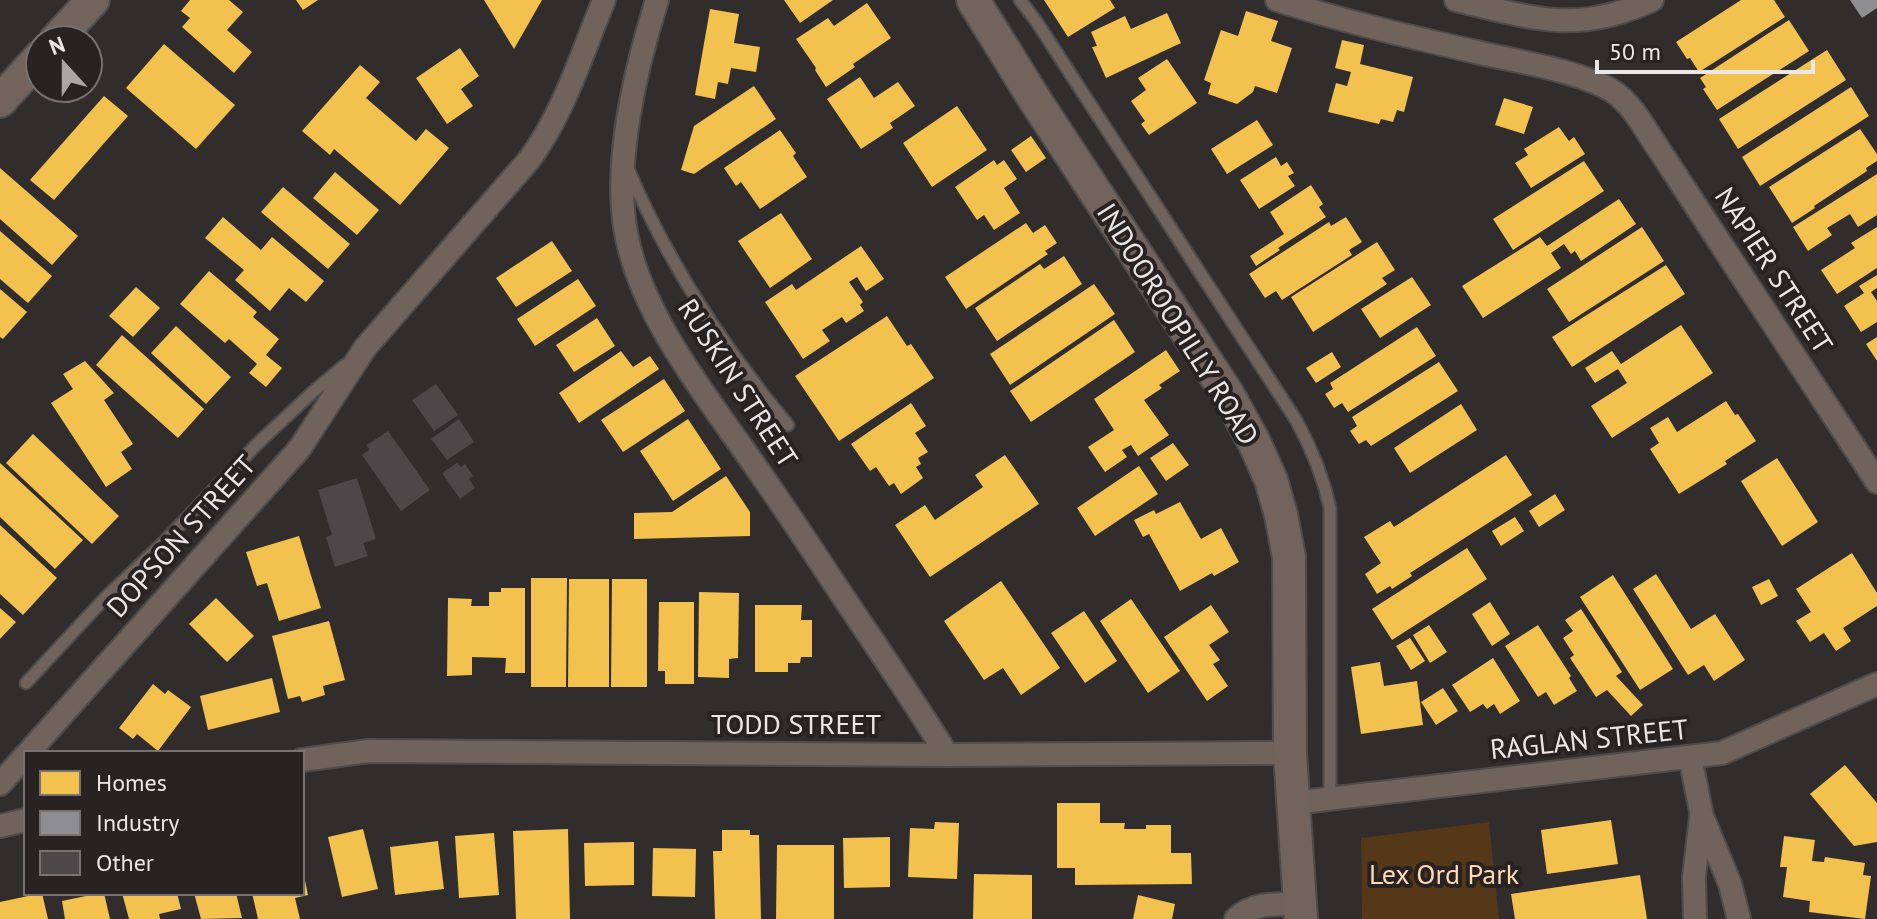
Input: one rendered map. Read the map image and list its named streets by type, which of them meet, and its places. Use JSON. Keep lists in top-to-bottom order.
{
  "streets": {
    "main road": ["INDOOROOPILLY ROAD"],
    "street": [
      "NAPIER STREET",
      "RUSKIN STREET",
      "DOPSON STREET",
      "TODD STREET",
      "RAGLAN STREET"
    ]
  },
  "crossings": [
    ["INDOOROOPILLY ROAD", "TODD STREET"],
    ["INDOOROOPILLY ROAD", "RAGLAN STREET"],
    ["RUSKIN STREET", "TODD STREET"]
  ],
  "parks": ["Lex Ord Park"],
  "legend": ["Homes", "Industry", "Other"],
  "scale_bar": "50 m",
  "north": "top"
}
